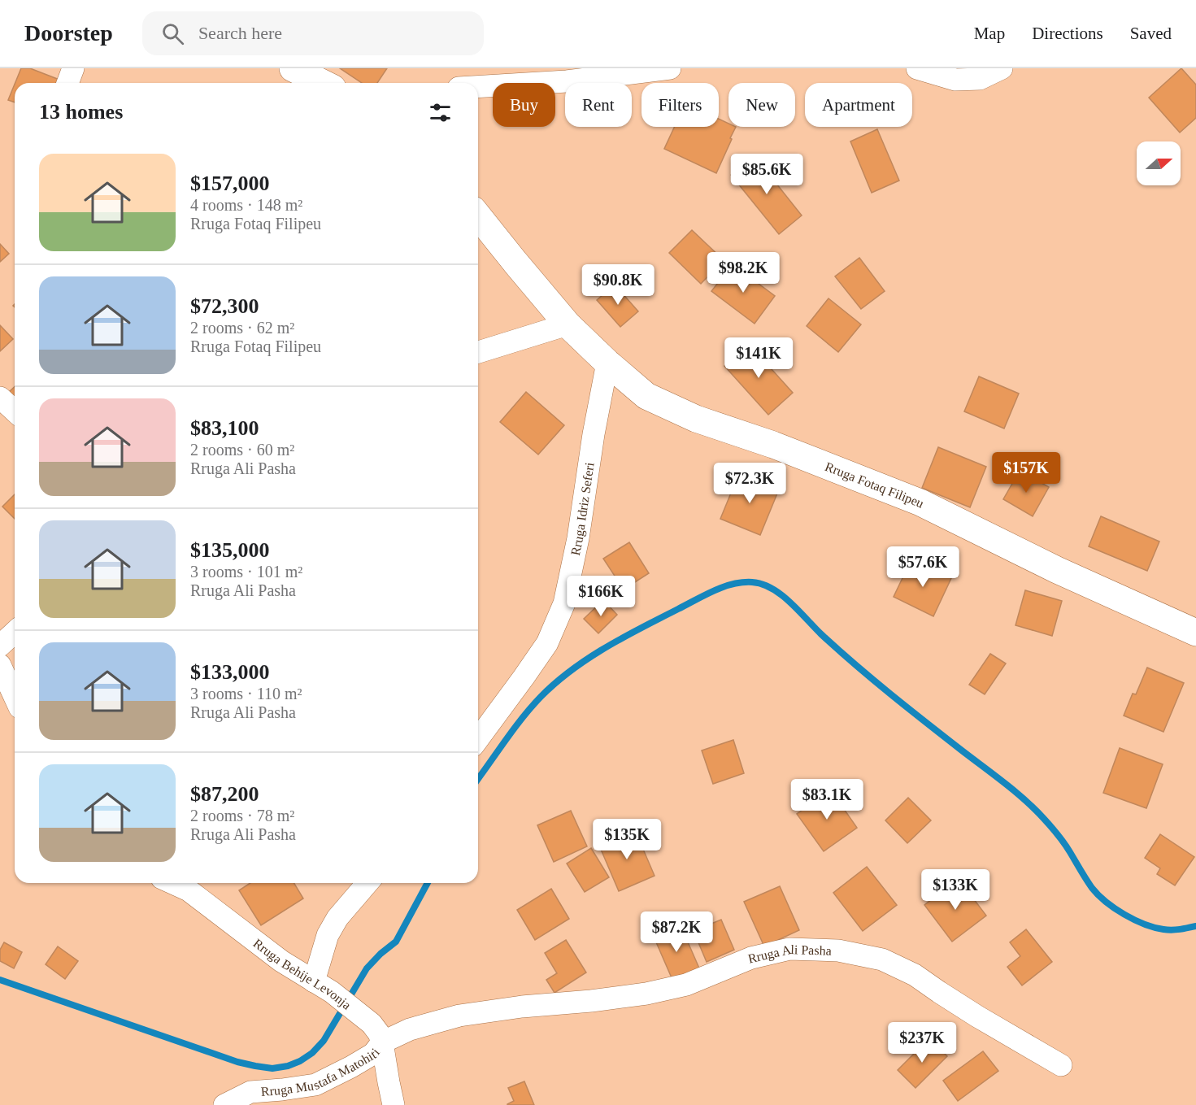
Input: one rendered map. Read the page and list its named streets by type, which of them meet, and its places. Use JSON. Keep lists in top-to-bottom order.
{
  "streets": {
    "main road": ["Rruga Fotaq Filipeu"],
    "street": [
      "Rruga Idriz Seferi",
      "Rruga Ali Pasha",
      "Rruga Behije Levonja",
      "Rruga Mustafa Matohiti"
    ]
  },
  "crossings": [
    ["Rruga Fotaq Filipeu", "Rruga Idriz Seferi"],
    ["Rruga Ali Pasha", "Rruga Behije Levonja"],
    ["Rruga Ali Pasha", "Rruga Mustafa Matohiti"],
    ["Rruga Behije Levonja", "Rruga Mustafa Matohiti"]
  ],
  "north": "right",
  "page": {
    "header": "Doorstep",
    "search": "Search here",
    "nav": ["Map", "Directions", "Saved"],
    "chip": [
      "Buy",
      "Rent",
      "Filters",
      "New",
      "Apartment"
    ],
    "heading": "13 homes",
    "list": [
      {
        "name": "$157,000",
        "note": "4 rooms · 148 m² · Rruga Fotaq Filipeu"
      },
      {
        "name": "$72,300",
        "note": "2 rooms · 62 m² · Rruga Fotaq Filipeu"
      },
      {
        "name": "$83,100",
        "note": "2 rooms · 60 m² · Rruga Ali Pasha"
      },
      {
        "name": "$135,000",
        "note": "3 rooms · 101 m² · Rruga Ali Pasha"
      },
      {
        "name": "$133,000",
        "note": "3 rooms · 110 m² · Rruga Ali Pasha"
      },
      {
        "name": "$87,200",
        "note": "2 rooms · 78 m² · Rruga Ali Pasha"
      }
    ],
    "price": [
      "$85.6K",
      "$98.2K",
      "$90.8K",
      "$141K",
      "$157K",
      "$72.3K",
      "$57.6K",
      "$166K",
      "$83.1K",
      "$135K",
      "$133K",
      "$87.2K",
      "$237K"
    ]
  }
}
